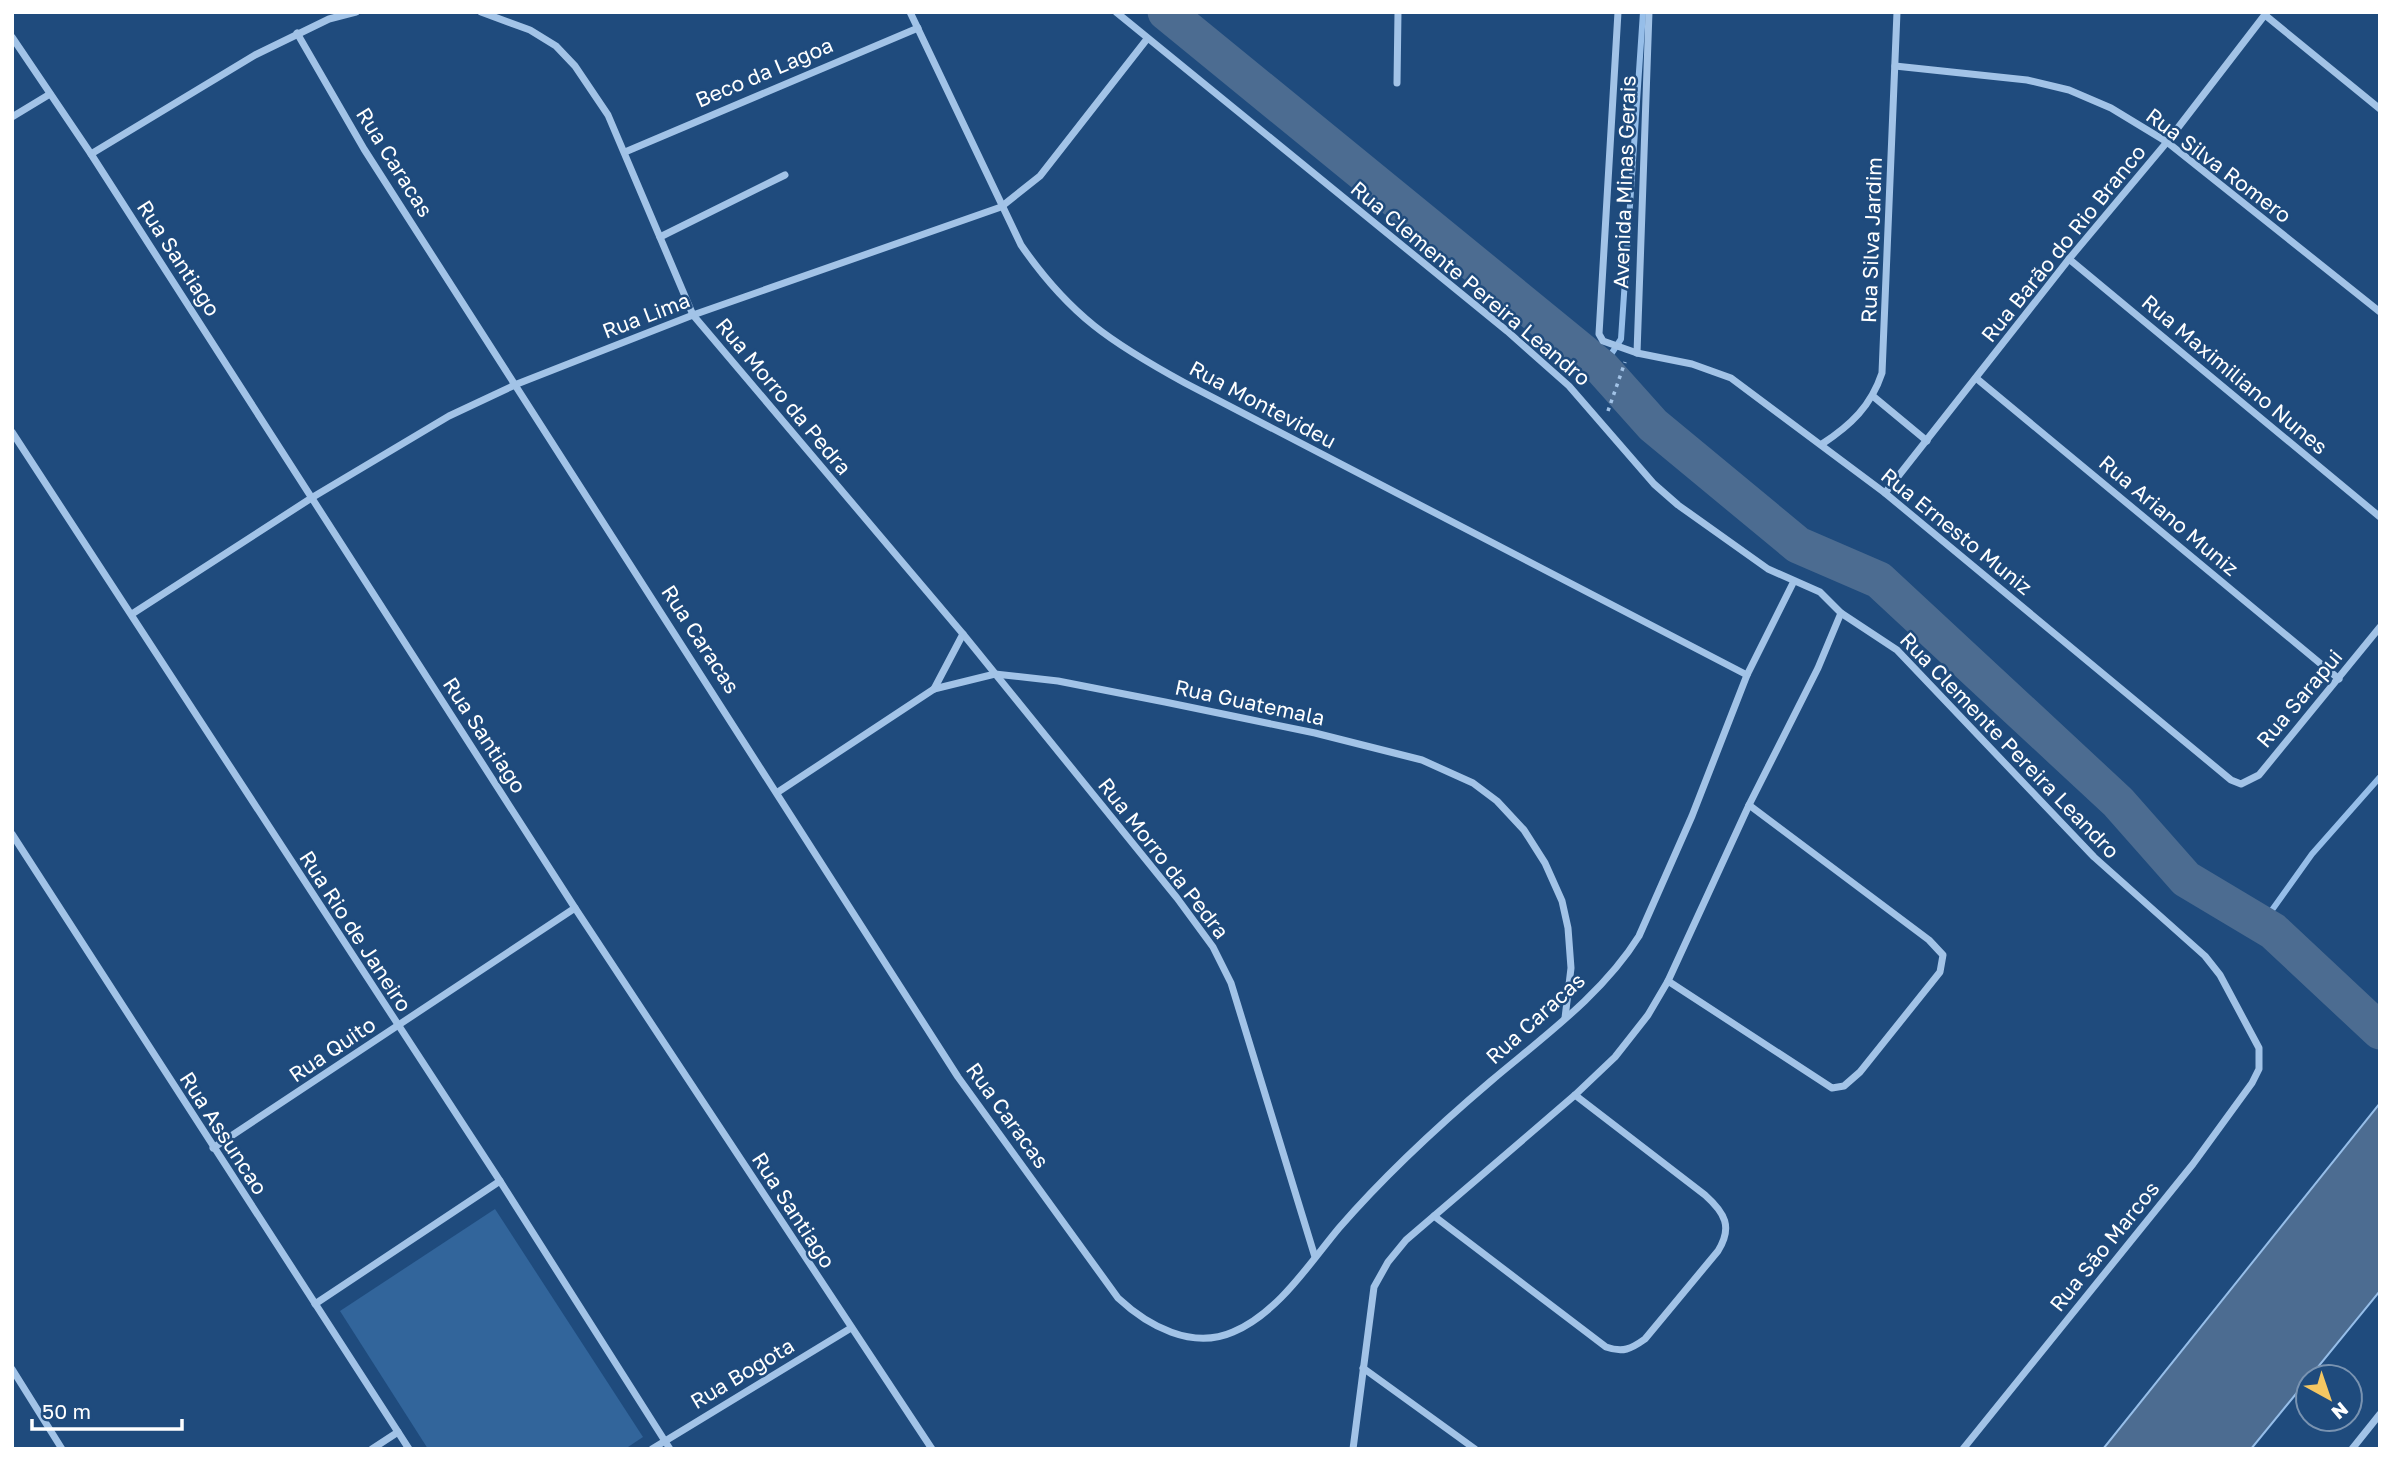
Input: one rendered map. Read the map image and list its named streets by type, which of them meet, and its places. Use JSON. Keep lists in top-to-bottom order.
{
  "streets": {
    "street": [
      "Beco da Lagoa",
      "Rua Caracas",
      "Rua Silva Romero",
      "Avenida Minas Gerais",
      "Rua Silva Jardim",
      "Rua Barão do Rio Branco",
      "Rua Santiago",
      "Rua Clemente Pereira Leandro",
      "Rua Lima",
      "Rua Maximiliano Nunes",
      "Rua Morro da Pedra",
      "Rua Montevideu",
      "Rua Ariano Muniz",
      "Rua Ernesto Muniz",
      "Rua Sarapui",
      "Rua Guatemala",
      "Rua Rio de Janeiro",
      "Rua Quito",
      "Rua Assuncao",
      "Rua Sāo Marcos",
      "Rua Bogota"
    ]
  },
  "crossings": [
    ["Beco da Lagoa", "Rua Morro da Pedra"],
    ["Beco da Lagoa", "Rua Montevideu"],
    ["Rua Caracas", "Rua Clemente Pereira Leandro"],
    ["Rua Caracas", "Rua Lima"],
    ["Rua Caracas", "Rua Morro da Pedra"],
    ["Rua Caracas", "Rua Montevideu"],
    ["Rua Caracas", "Rua Guatemala"],
    ["Rua Silva Romero", "Rua Silva Jardim"],
    ["Rua Silva Romero", "Rua Barão do Rio Branco"],
    ["Avenida Minas Gerais", "Rua Ernesto Muniz"],
    ["Rua Silva Jardim", "Rua Ernesto Muniz"],
    ["Rua Barão do Rio Branco", "Rua Maximiliano Nunes"],
    ["Rua Barão do Rio Branco", "Rua Ariano Muniz"],
    ["Rua Barão do Rio Branco", "Rua Ernesto Muniz"],
    ["Rua Santiago", "Rua Lima"],
    ["Rua Santiago", "Rua Quito"],
    ["Rua Santiago", "Rua Bogota"],
    ["Rua Clemente Pereira Leandro", "Rua Lima"],
    ["Rua Clemente Pereira Leandro", "Rua Sāo Marcos"],
    ["Rua Lima", "Rua Morro da Pedra"],
    ["Rua Lima", "Rua Montevideu"],
    ["Rua Lima", "Rua Rio de Janeiro"],
    ["Rua Morro da Pedra", "Rua Guatemala"],
    ["Rua Ariano Muniz", "Rua Sarapui"],
    ["Rua Ernesto Muniz", "Rua Sarapui"],
    ["Rua Rio de Janeiro", "Rua Quito"],
    ["Rua Rio de Janeiro", "Rua Bogota"],
    ["Rua Quito", "Rua Assuncao"]
  ],
  "scale_bar": "50 m",
  "north": "bottom right"
}
